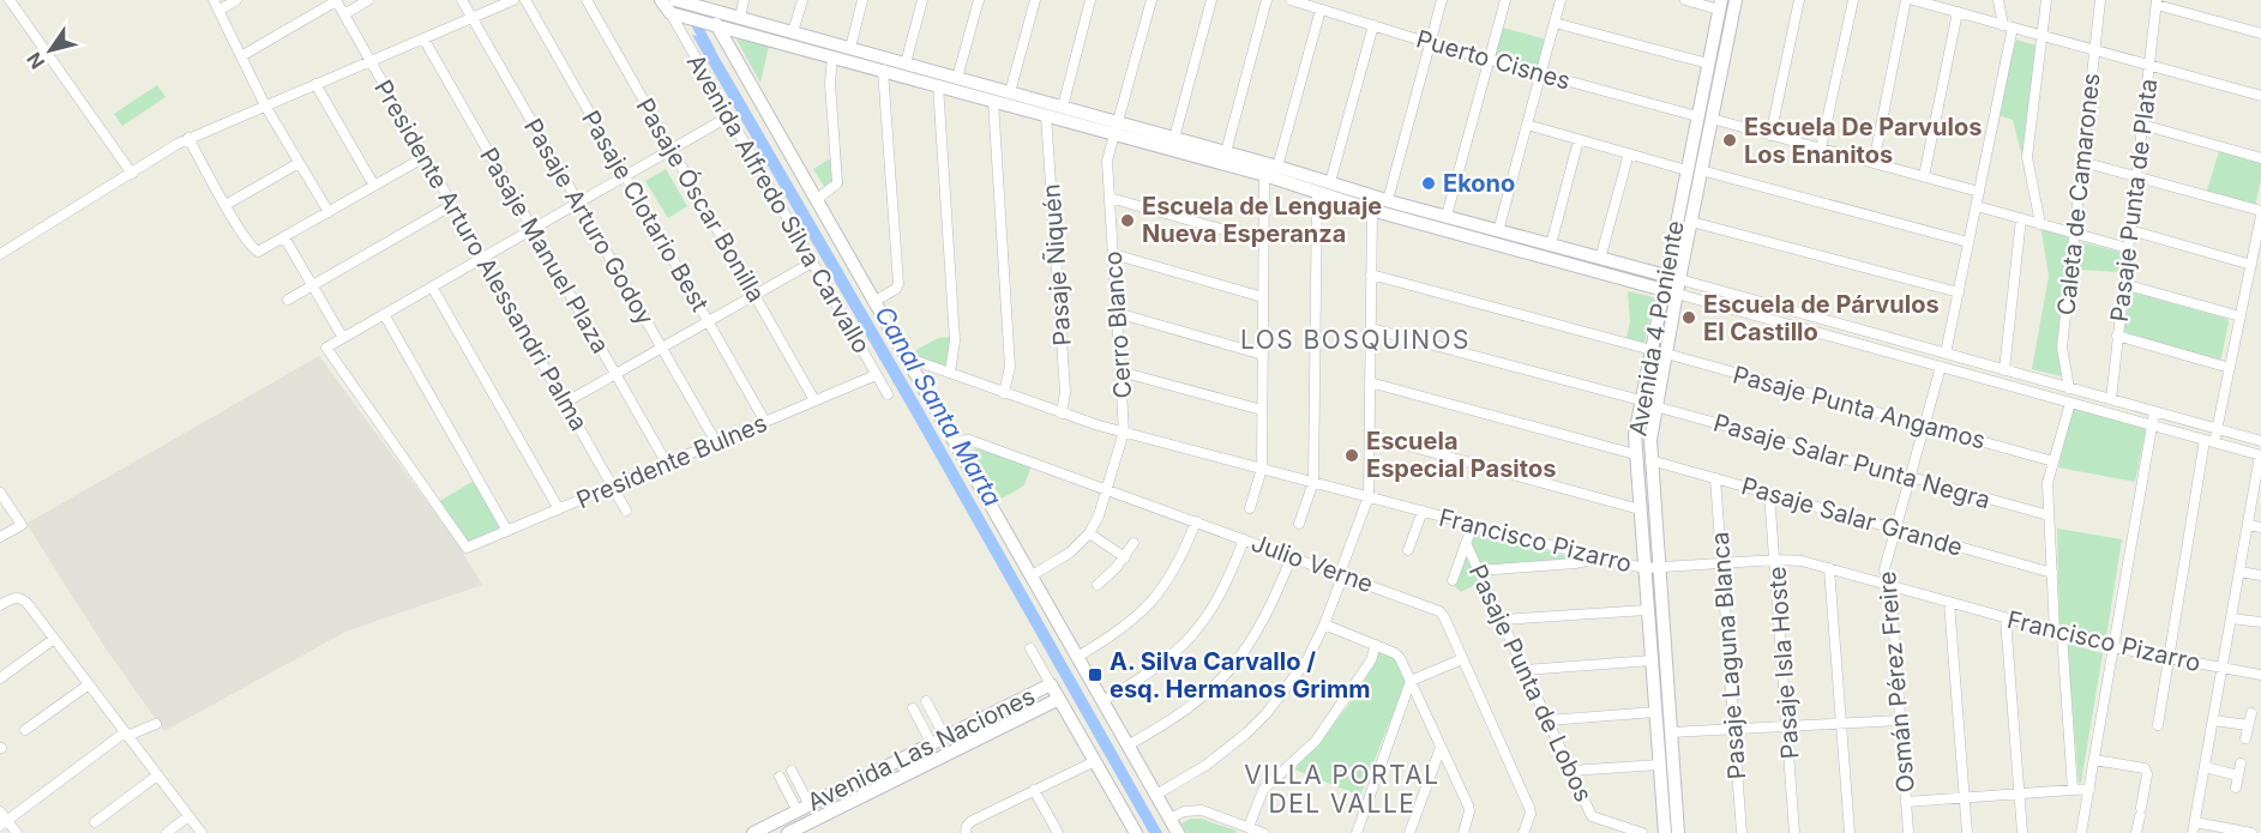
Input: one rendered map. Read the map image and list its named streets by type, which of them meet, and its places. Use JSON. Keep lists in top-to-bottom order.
{
  "streets": {
    "street": [
      "Puerto Cisnes",
      "Caleta de Camarones",
      "Pasaje Óscar Bonilla",
      "Pasaje Punta de Plata",
      "Avenida Alfredo Silva Carvallo",
      "Pasaje Clotario Best",
      "Pasaje Arturo Godoy",
      "Pasaje Manuel Plaza",
      "Presidente Arturo Alessandri Palma",
      "Pasaje Ñiquén",
      "Cerro Blanco",
      "Avenida 4 Poniente",
      "Pasaje Punta Angamos",
      "Presidente Bulnes",
      "Pasaje Salar Punta Negra",
      "Pasaje Salar Grande",
      "Francisco Pizarro",
      "Julio Verne",
      "Pasaje Laguna Blanca",
      "Pasaje Isla Hoste",
      "Osmán Pérez Freire",
      "Pasaje Punta de Lobos",
      "Avenida Las Naciones"
    ]
  },
  "crossings": [
    ["Puerto Cisnes", "Avenida 4 Poniente"],
    ["Pasaje Óscar Bonilla", "Presidente Bulnes"],
    ["Avenida Alfredo Silva Carvallo", "Cerro Blanco"],
    ["Avenida Alfredo Silva Carvallo", "Presidente Bulnes"],
    ["Avenida Alfredo Silva Carvallo", "Francisco Pizarro"],
    ["Avenida Alfredo Silva Carvallo", "Julio Verne"],
    ["Pasaje Clotario Best", "Presidente Bulnes"],
    ["Pasaje Arturo Godoy", "Presidente Bulnes"],
    ["Pasaje Manuel Plaza", "Presidente Bulnes"],
    ["Presidente Arturo Alessandri Palma", "Presidente Bulnes"],
    ["Pasaje Ñiquén", "Francisco Pizarro"],
    ["Cerro Blanco", "Francisco Pizarro"],
    ["Cerro Blanco", "Julio Verne"],
    ["Avenida 4 Poniente", "Pasaje Punta Angamos"],
    ["Avenida 4 Poniente", "Pasaje Salar Punta Negra"],
    ["Avenida 4 Poniente", "Pasaje Salar Grande"],
    ["Avenida 4 Poniente", "Francisco Pizarro"],
    ["Pasaje Punta Angamos", "Osmán Pérez Freire"],
    ["Pasaje Salar Punta Negra", "Osmán Pérez Freire"],
    ["Pasaje Salar Grande", "Pasaje Laguna Blanca"],
    ["Pasaje Salar Grande", "Pasaje Isla Hoste"],
    ["Pasaje Salar Grande", "Osmán Pérez Freire"],
    ["Francisco Pizarro", "Pasaje Laguna Blanca"],
    ["Francisco Pizarro", "Pasaje Isla Hoste"],
    ["Francisco Pizarro", "Osmán Pérez Freire"]
  ],
  "districts": ["LOS BOSQUINOS", "VILLA PORTAL DEL VALLE"],
  "water": ["Canal Santa Marta"],
  "places": {
    "other": [
      "Escuela De Parvulos Los Enanitos",
      "Ekono",
      "Escuela de Lenguaje Nueva Esperanza",
      "Escuela de Párvulos El Castillo",
      "Escuela Especial Pasitos"
    ],
    "transit": ["A. Silva Carvallo / esq. Hermanos Grimm"]
  },
  "north": "bottom left"
}
